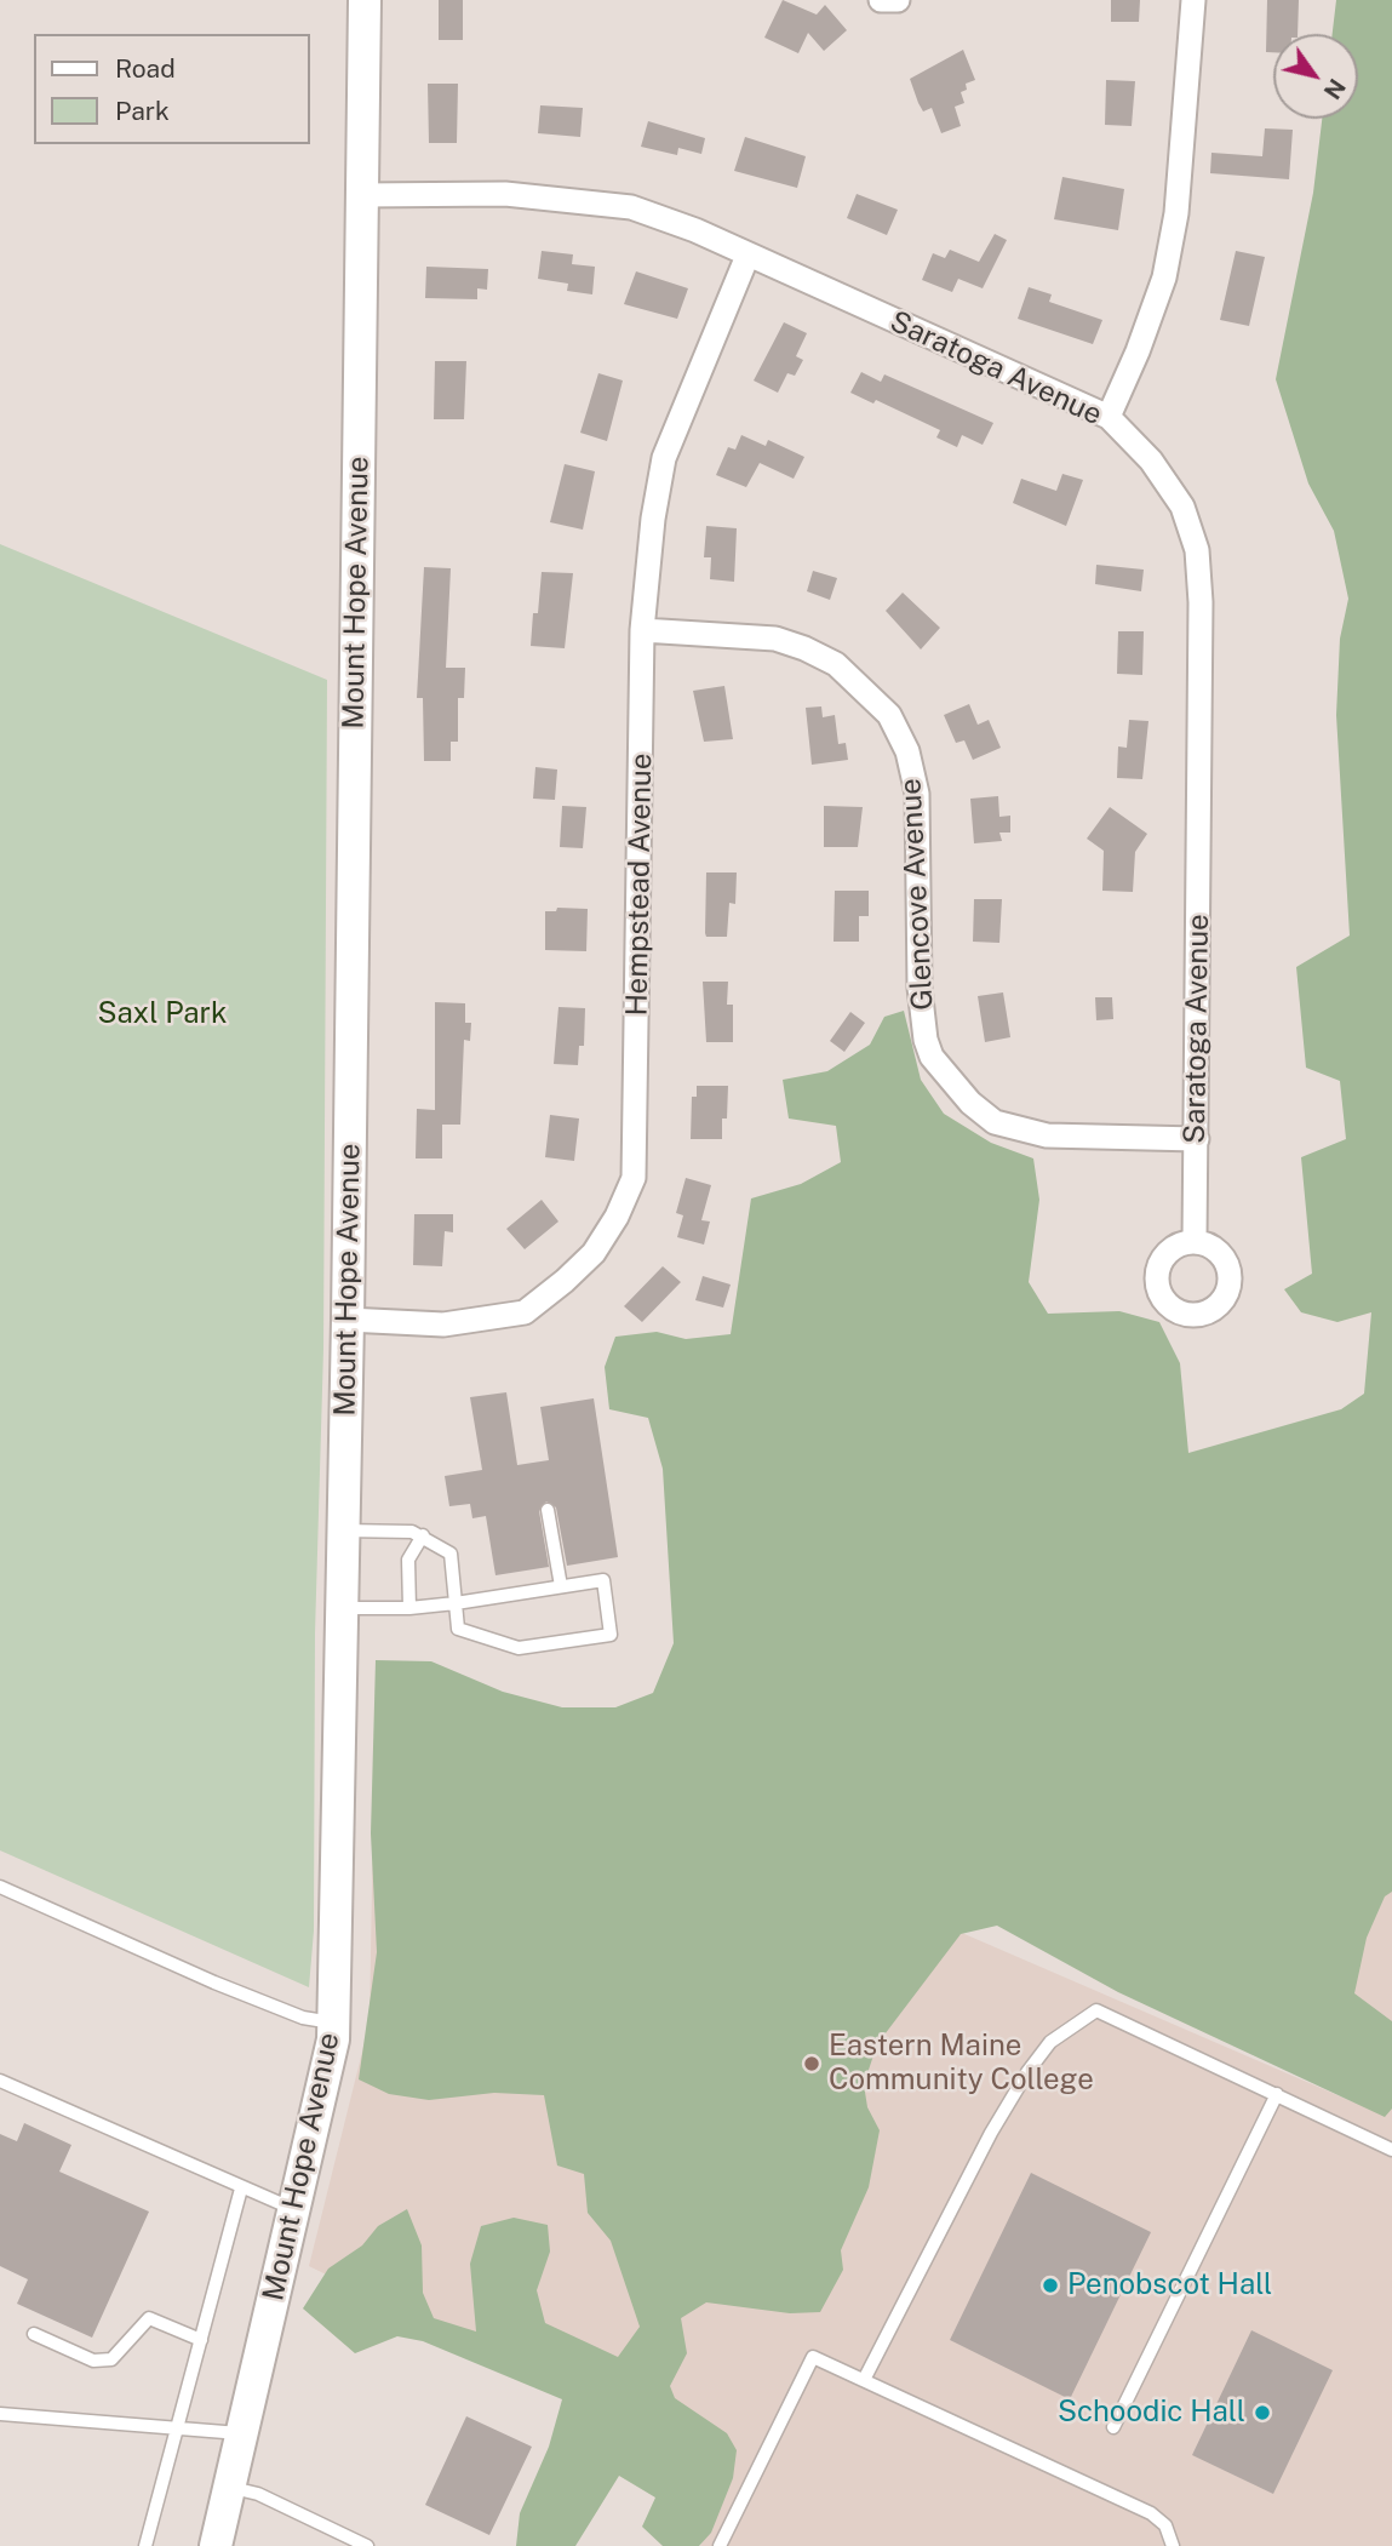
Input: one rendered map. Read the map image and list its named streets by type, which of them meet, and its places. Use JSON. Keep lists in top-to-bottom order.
{
  "streets": {
    "street": [
      "Saratoga Avenue",
      "Mount Hope Avenue",
      "Hempstead Avenue",
      "Glencove Avenue"
    ]
  },
  "crossings": [
    ["Saratoga Avenue", "Mount Hope Avenue"],
    ["Saratoga Avenue", "Hempstead Avenue"],
    ["Saratoga Avenue", "Glencove Avenue"],
    ["Mount Hope Avenue", "Hempstead Avenue"],
    ["Hempstead Avenue", "Glencove Avenue"]
  ],
  "parks": ["Saxl Park"],
  "places": ["Eastern Maine Community College", "Penobscot Hall", "Schoodic Hall"],
  "legend": ["Road", "Park"],
  "north": "bottom right"
}
